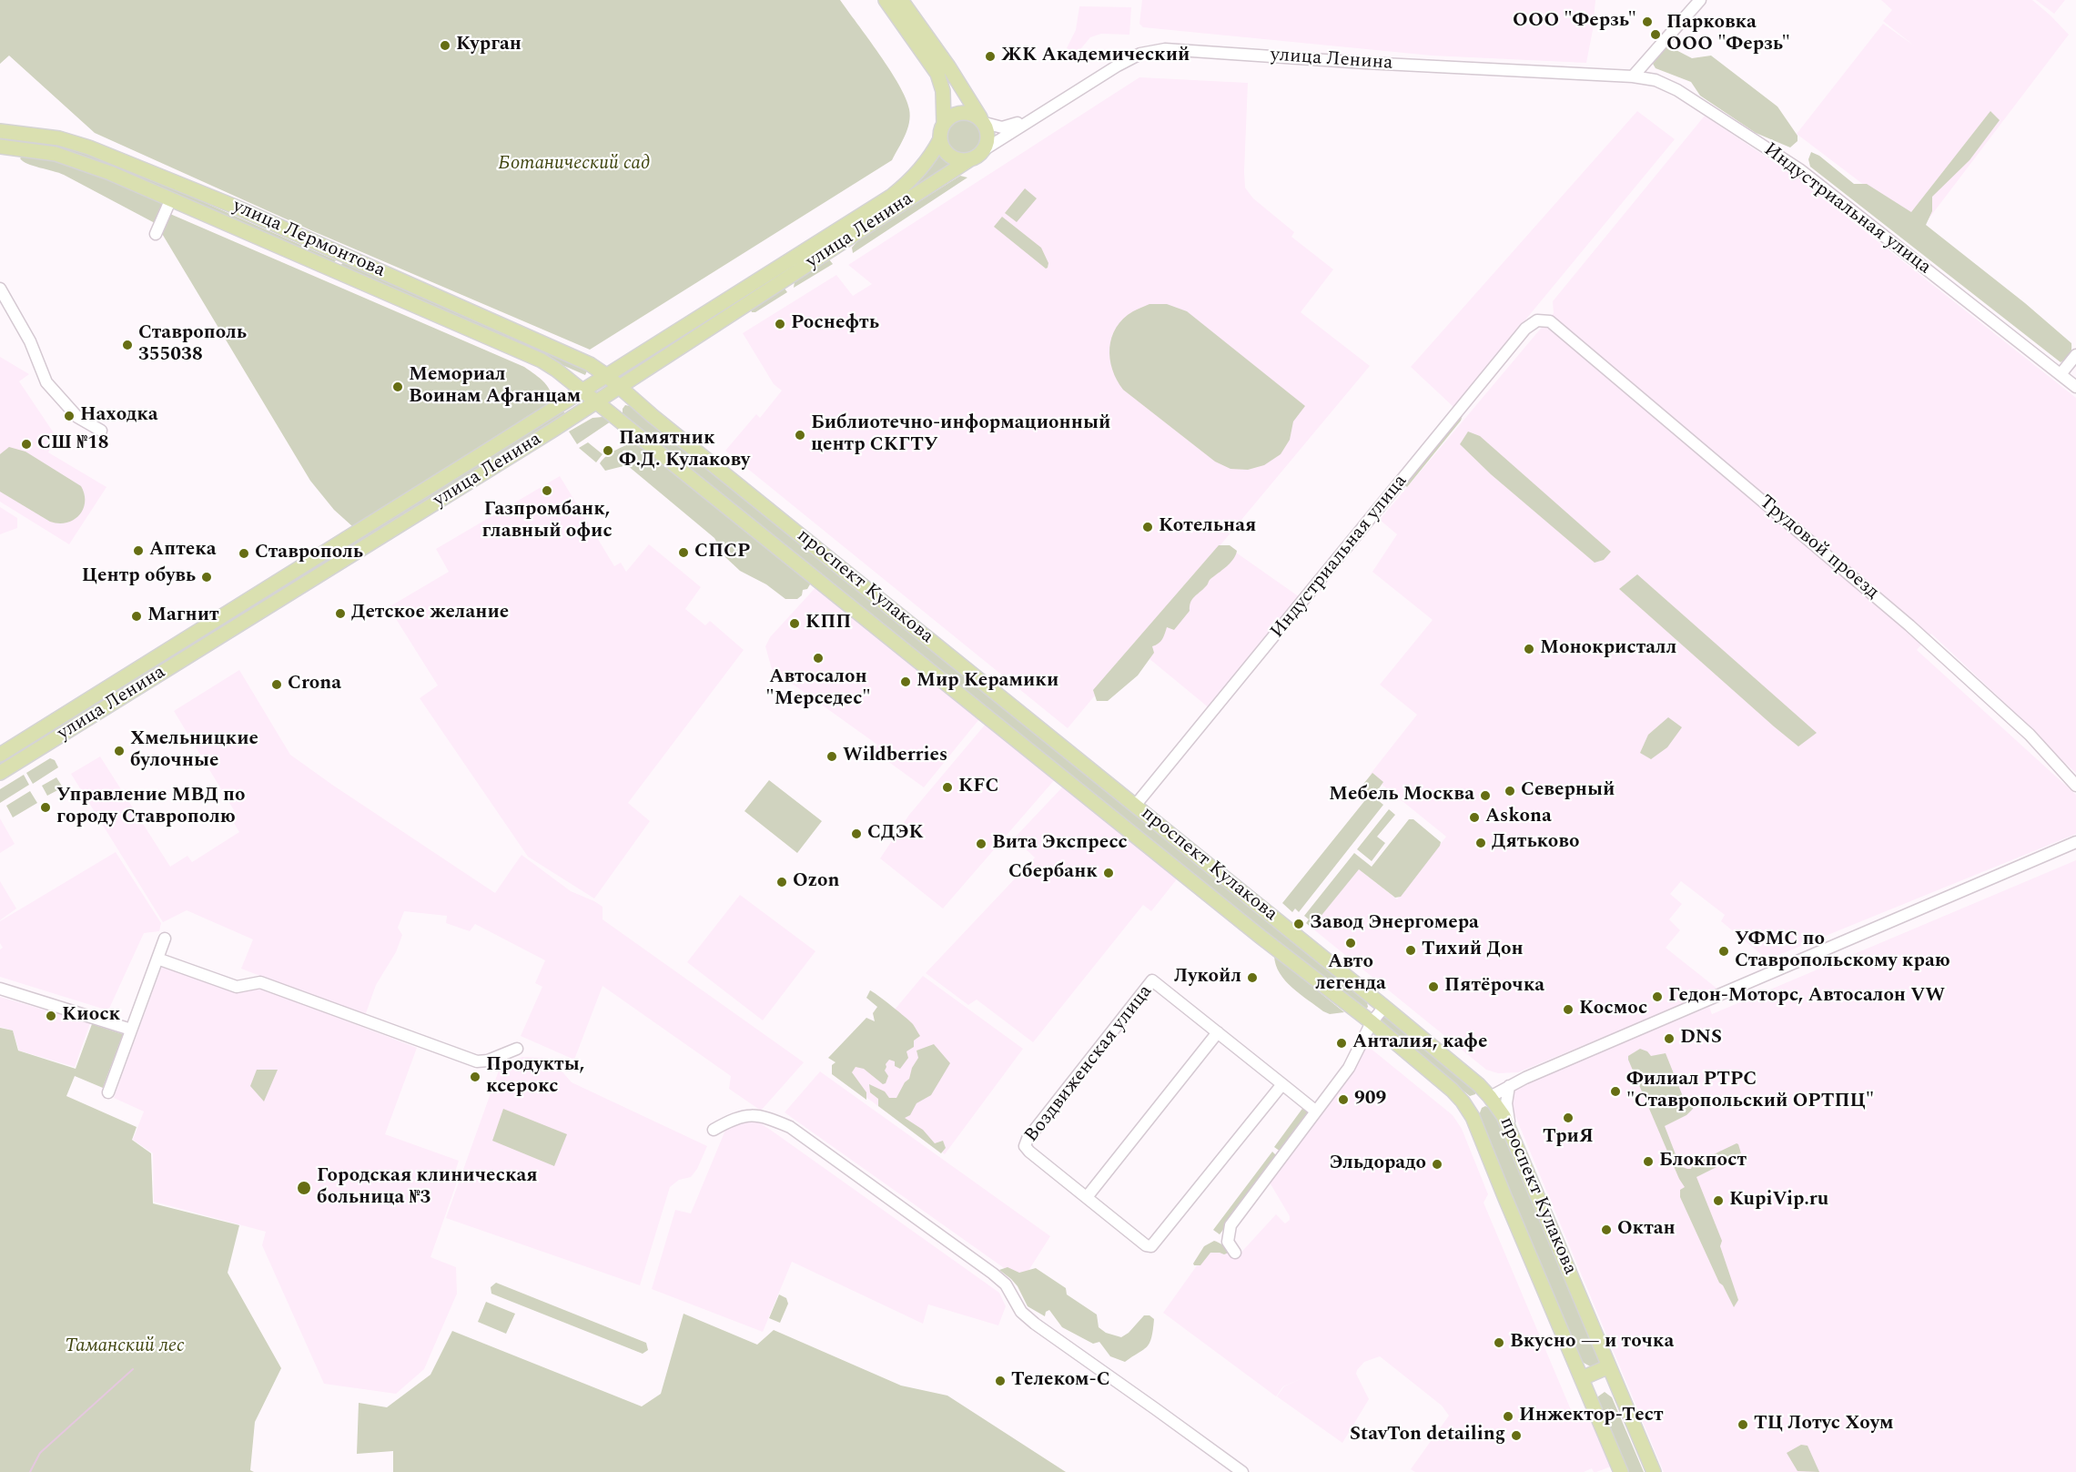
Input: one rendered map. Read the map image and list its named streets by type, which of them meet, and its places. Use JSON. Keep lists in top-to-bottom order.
{
  "streets": {
    "main road": ["улица Ленина", "улица Лермонтова", "проспект Кулакова"],
    "street": ["Индустриальная улица", "Трудовой проезд", "Воздвиженская улица"]
  },
  "crossings": [
    ["улица Ленина", "Индустриальная улица"],
    ["улица Ленина", "улица Лермонтова"],
    ["улица Ленина", "проспект Кулакова"],
    ["Индустриальная улица", "Трудовой проезд"],
    ["Индустриальная улица", "проспект Кулакова"],
    ["улица Лермонтова", "проспект Кулакова"]
  ],
  "parks": ["Ботанический сад", "Таманский лес"],
  "places": [
    "ООО \"Ферзь\"",
    "Парковка ООО \"Ферзь\"",
    "Курган",
    "ЖК Академический",
    "Роснефть",
    "Ставрополь 355038",
    "Мемориал Воинам Афганцам",
    "Находка",
    "Библиотечно-информационный центр СКГТУ",
    "СШ №18",
    "Памятник Ф.Д. Кулакову",
    "Газпромбанк, главный офис",
    "Котельная",
    "Аптека",
    "СПСР",
    "Ставрополь",
    "Центр обувь",
    "Детское желание",
    "Магнит",
    "КПП",
    "Монокристалл",
    "Автосалон \"Мерседес\"",
    "Мир Керамики",
    "Crona",
    "Хмельницкие булочные",
    "Wildberries",
    "KFC",
    "Северный",
    "Мебель Москва",
    "Управление МВД по городу Ставрополю",
    "Askona",
    "СДЭК",
    "Дятьково",
    "Вита Экспресс",
    "Сбербанк",
    "Ozon",
    "Завод Энергомера",
    "Авто легенда",
    "Тихий Дон",
    "УФМС по Ставропольскому краю",
    "Лукойл",
    "Пятёрочка",
    "Гедон-Моторс, Автосалон VW",
    "Космос",
    "Киоск",
    "DNS",
    "Анталия, кафе",
    "Продукты, ксерокс",
    "Филиал РТРС \"Ставропольский ОРТПЦ\"",
    "909",
    "ТриЯ",
    "Блокпост",
    "Эльдорадо",
    "Городская клиническая больница №3",
    "KupiVip.ru",
    "Октан",
    "Вкусно — и точка",
    "Телеком-С",
    "Инжектор-Тест",
    "ТЦ Лотус Хоум",
    "StavTon detailing"
  ]
}
